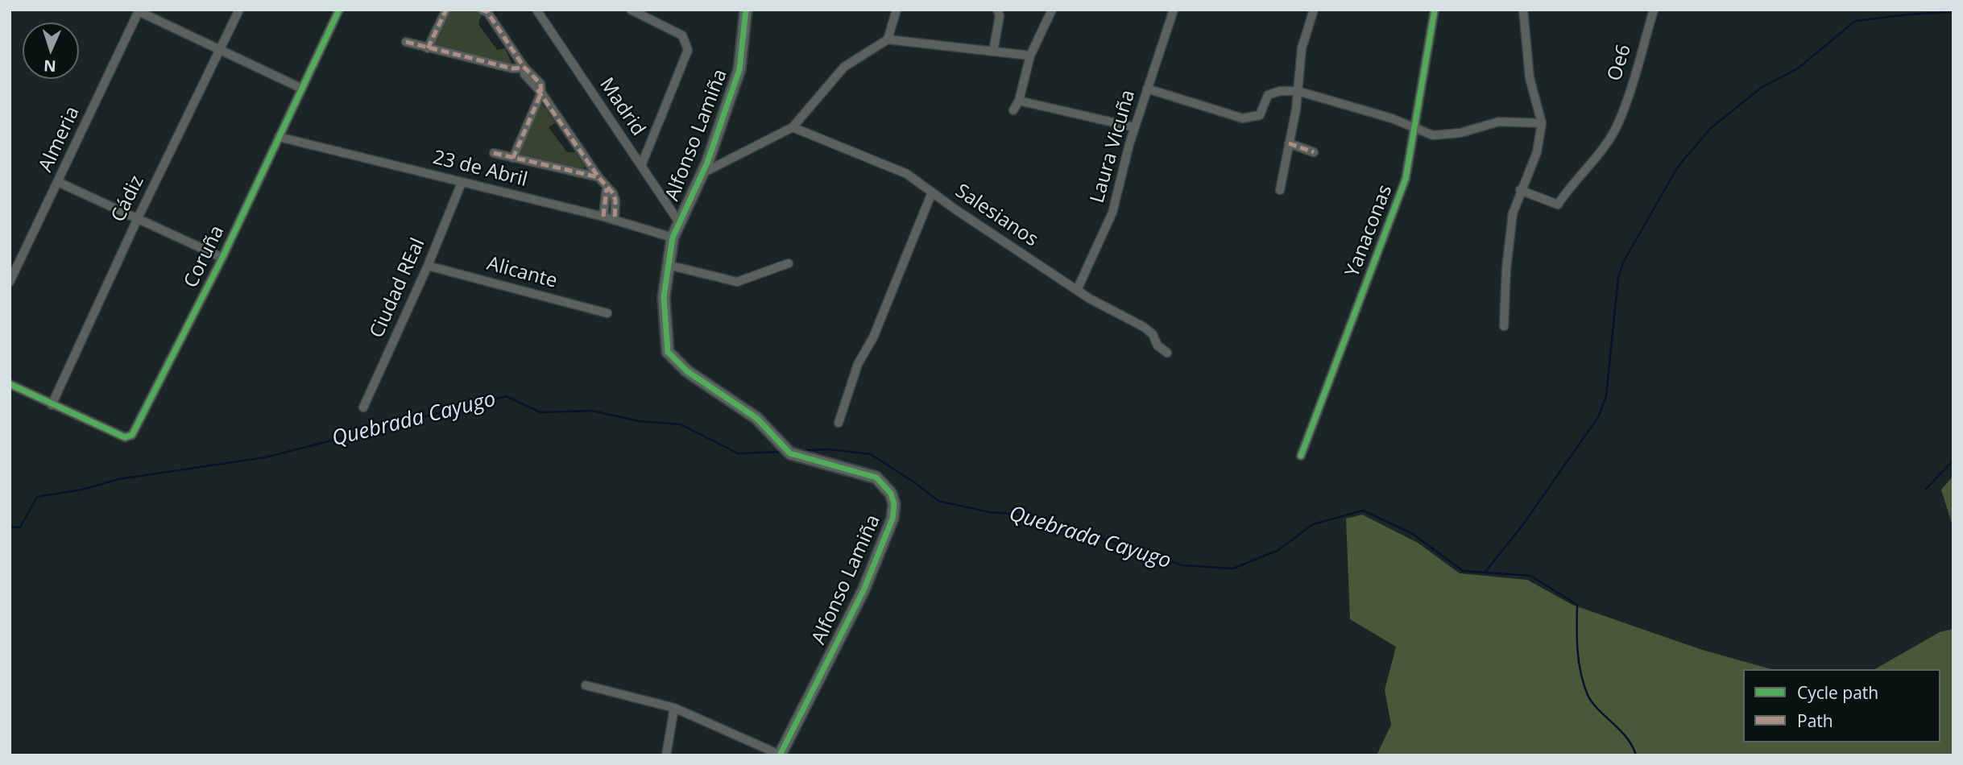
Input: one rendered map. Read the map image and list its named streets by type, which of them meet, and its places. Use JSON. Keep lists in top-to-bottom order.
{
  "streets": {
    "street": [
      "Oe6",
      "Madrid",
      "Alfonso Lamiña",
      "Almeria",
      "Laura Vicuña",
      "23 de Abril",
      "Cádiz",
      "Salesianos",
      "Yanaconas",
      "Coruña",
      "Alicante",
      "Ciudad REal"
    ]
  },
  "crossings": [
    ["Madrid", "Alfonso Lamiña"],
    ["Alfonso Lamiña", "23 de Abril"],
    ["Laura Vicuña", "Salesianos"],
    ["23 de Abril", "Coruña"],
    ["23 de Abril", "Ciudad REal"],
    ["Cádiz", "Coruña"],
    ["Alicante", "Ciudad REal"]
  ],
  "water": ["Quebrada Cayugo"],
  "legend": ["Cycle path", "Path"],
  "north": "bottom"
}
